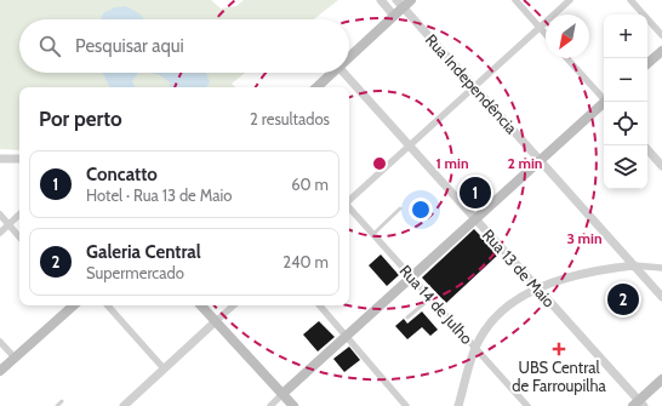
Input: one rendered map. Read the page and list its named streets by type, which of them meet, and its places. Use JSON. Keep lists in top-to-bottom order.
{
  "streets": {
    "street": ["Rua Independência", "Rua 13 de Maio", "Rua 14 de Julho"]
  },
  "places": {
    "health": ["UBS Central de Farroupilha"]
  },
  "north": "bottom left",
  "page": {
    "map_buttons": ["+", "−"],
    "search": "Pesquisar aqui",
    "heading": ["Por perto", "2 resultados"],
    "list": [
      {
        "mark": "1",
        "name": "Concatto",
        "note": "Hotel · Rua 13 de Maio",
        "value": "60 m"
      },
      {
        "mark": "2",
        "name": "Galeria Central",
        "note": "Supermercado",
        "value": "240 m"
      }
    ],
    "pins": ["1", "2"]
  },
  "rings": ["1 min", "2 min", "3 min"]
}
